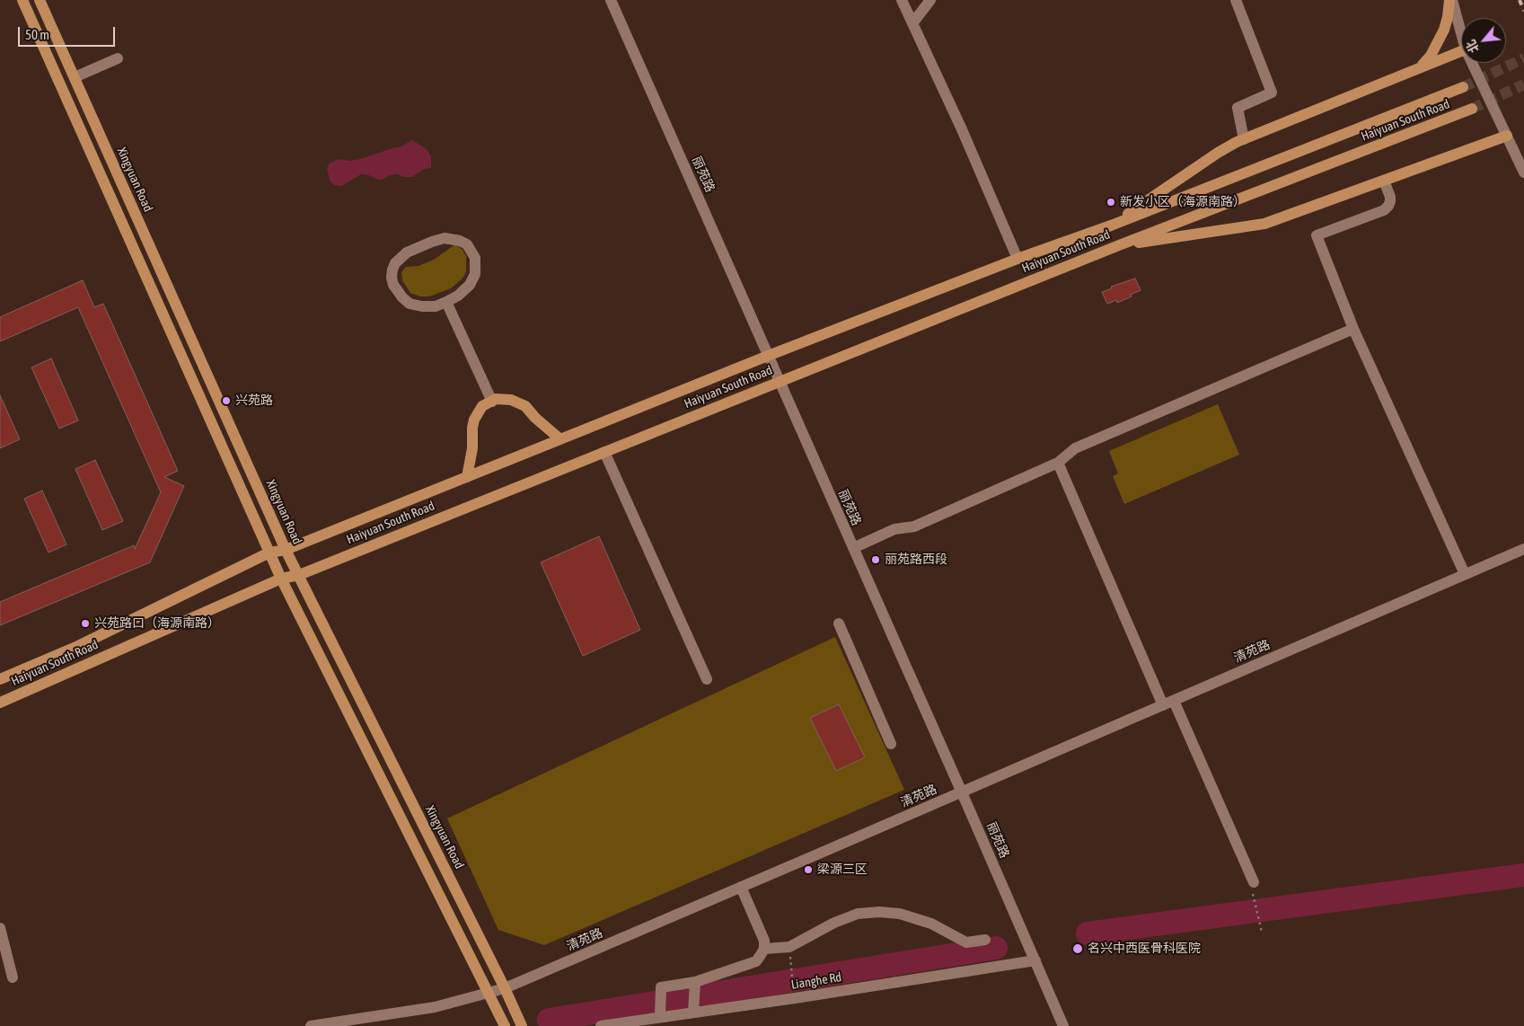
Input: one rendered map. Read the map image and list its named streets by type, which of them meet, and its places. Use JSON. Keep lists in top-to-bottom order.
{
  "streets": {
    "main road": ["Haiyuan South Road", "Xingyuan Road"],
    "street": ["丽苑路", "清苑路", "Lianghe Rd"]
  },
  "crossings": [
    ["Haiyuan South Road", "丽苑路"],
    ["Haiyuan South Road", "Xingyuan Road"],
    ["丽苑路", "清苑路"],
    ["丽苑路", "Lianghe Rd"],
    ["Xingyuan Road", "清苑路"]
  ],
  "places": [
    "新发小区（海源南路）",
    "兴苑路",
    "丽苑路西段",
    "兴苑路口（海源南路）",
    "梁源三区",
    "名兴中西医骨科医院"
  ],
  "scale_bar": "50 m",
  "north": "bottom left"
}
